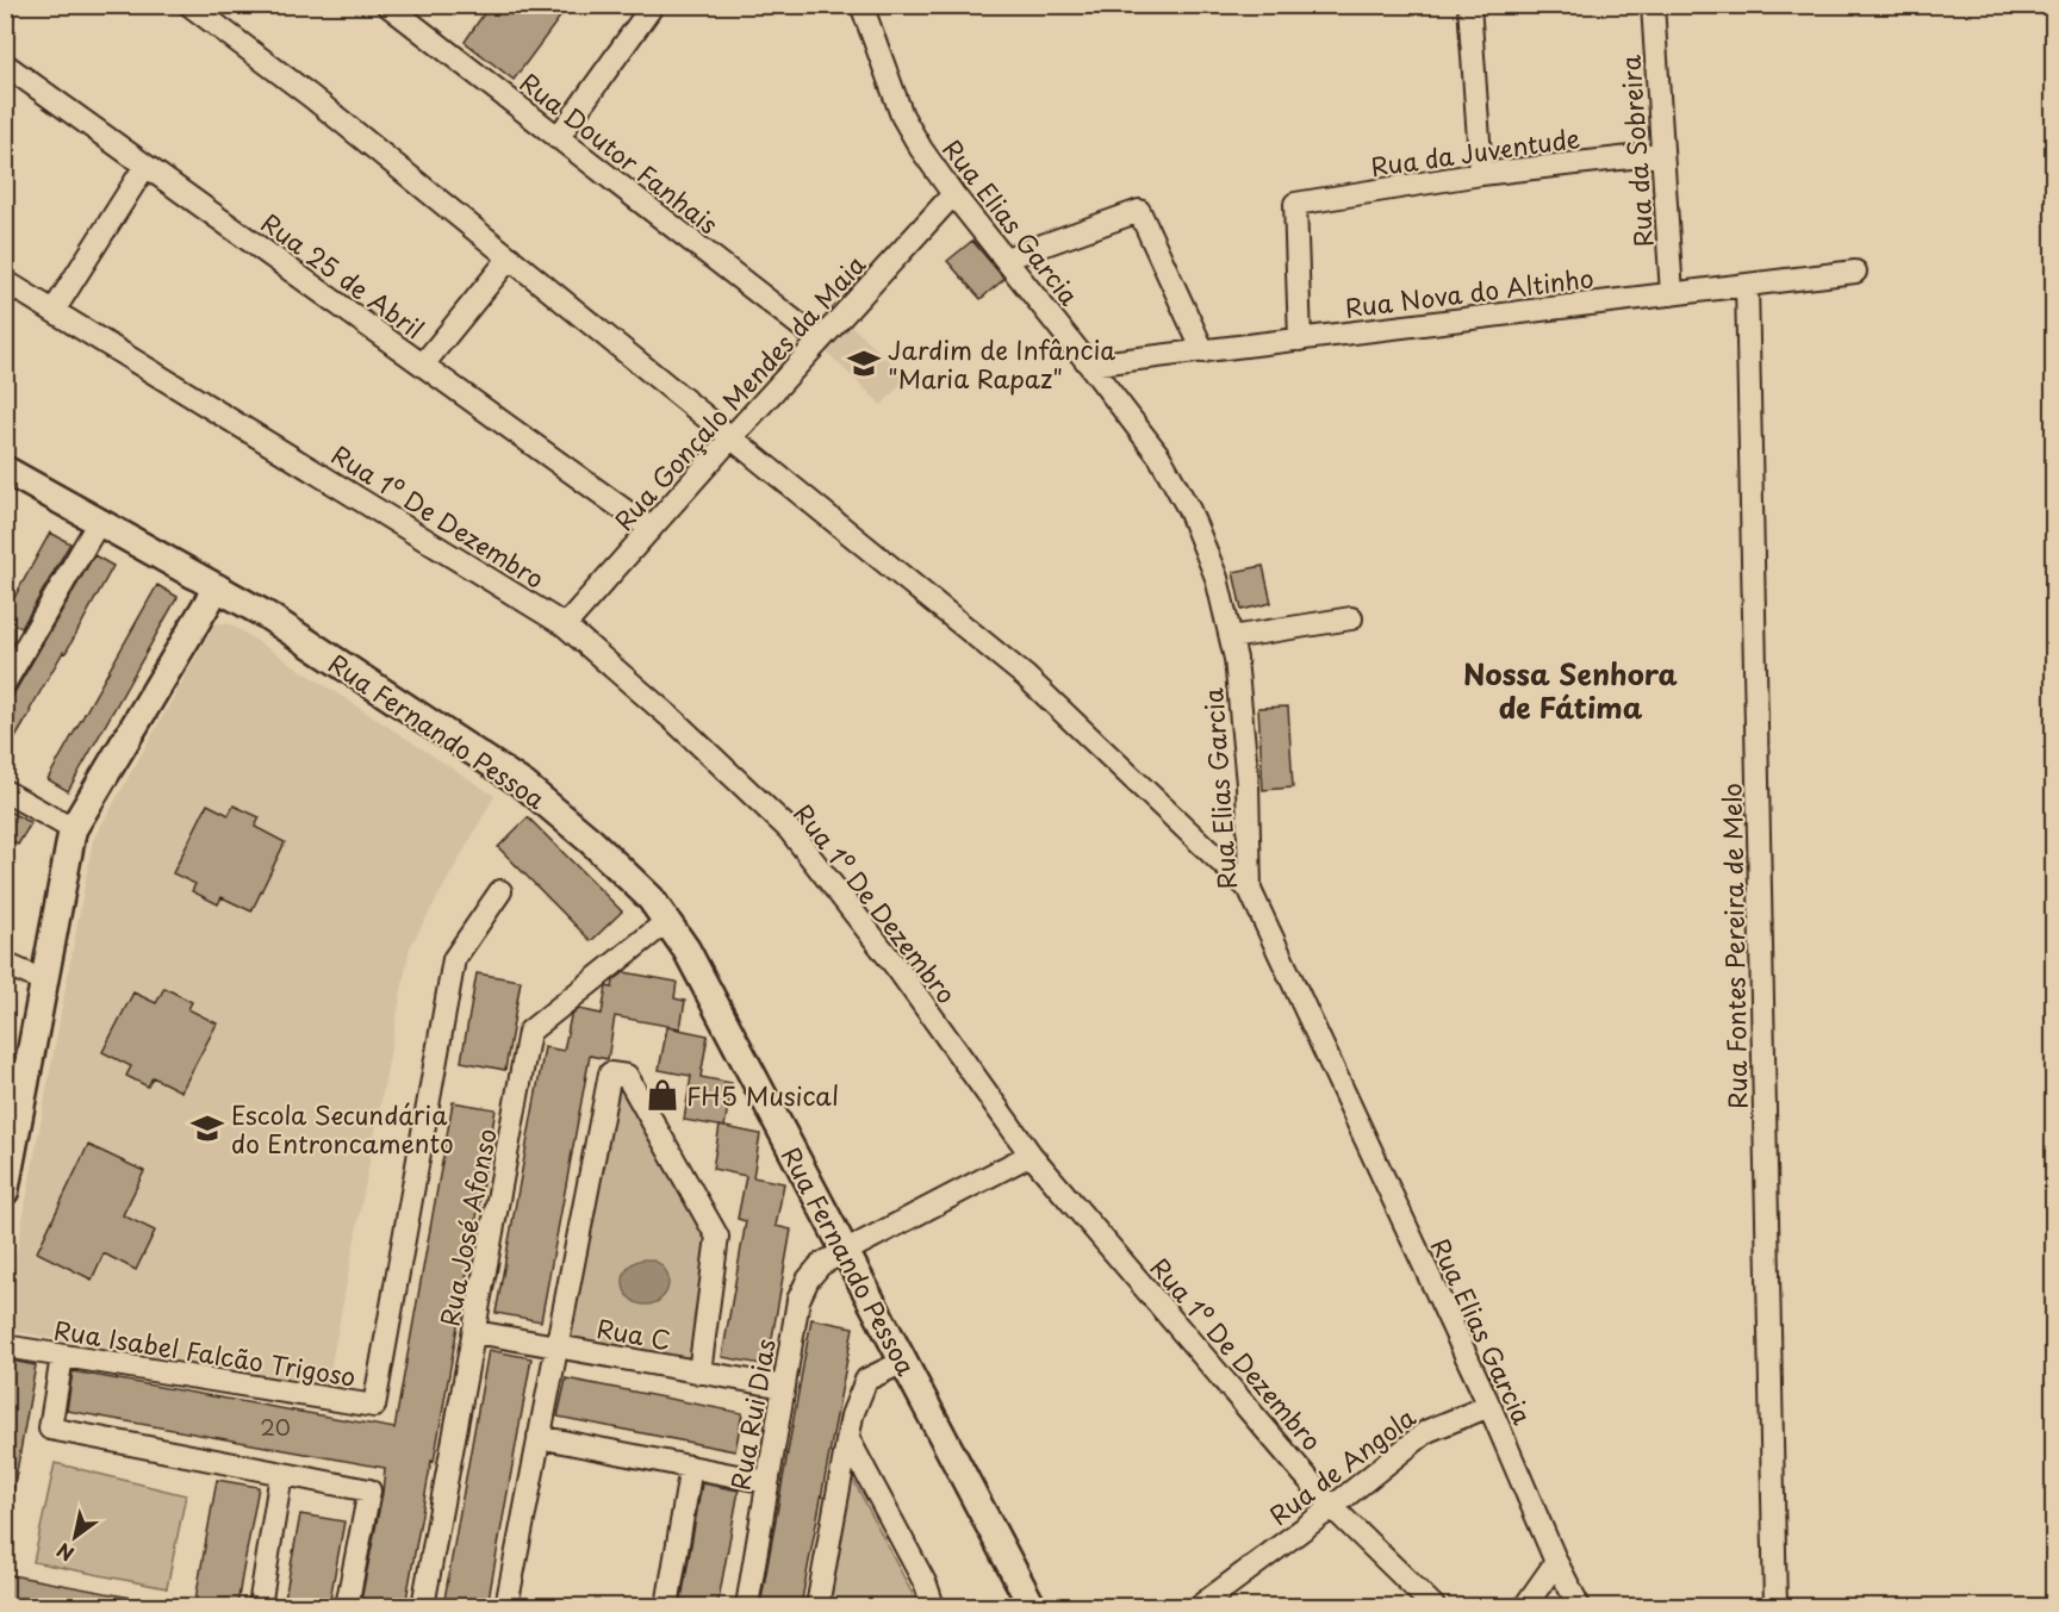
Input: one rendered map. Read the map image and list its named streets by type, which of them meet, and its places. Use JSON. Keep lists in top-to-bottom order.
{
  "streets": {
    "street": [
      "Rua da Juventude",
      "Rua da Sobreira",
      "Rua Doutor Fanhais",
      "Rua Elias Garcia",
      "Rua 25 de Abril",
      "Rua Nova do Altinho",
      "Rua Gonçalo Mendes da Maia",
      "Rua 1º De Dezembro",
      "Rua Fernando Pessoa",
      "Rua Fontes Pereira de Melo",
      "Rua José Afonso",
      "Rua C",
      "Rua Isabel Falcão Trigoso",
      "Rua Rui Dias",
      "Rua de Angola"
    ]
  },
  "crossings": [
    ["Rua da Juventude", "Rua da Sobreira"],
    ["Rua da Juventude", "Rua Nova do Altinho"],
    ["Rua da Sobreira", "Rua Nova do Altinho"],
    ["Rua Doutor Fanhais", "Rua Gonçalo Mendes da Maia"],
    ["Rua Elias Garcia", "Rua Nova do Altinho"],
    ["Rua Elias Garcia", "Rua Gonçalo Mendes da Maia"],
    ["Rua Elias Garcia", "Rua de Angola"],
    ["Rua 25 de Abril", "Rua Gonçalo Mendes da Maia"],
    ["Rua Nova do Altinho", "Rua Fontes Pereira de Melo"],
    ["Rua Gonçalo Mendes da Maia", "Rua 1º De Dezembro"],
    ["Rua 1º De Dezembro", "Rua Rui Dias"],
    ["Rua 1º De Dezembro", "Rua de Angola"],
    ["Rua Fernando Pessoa", "Rua José Afonso"],
    ["Rua Fernando Pessoa", "Rua Rui Dias"],
    ["Rua José Afonso", "Rua C"],
    ["Rua C", "Rua Rui Dias"]
  ],
  "districts": ["Nossa Senhora de Fátima"],
  "places": {
    "school or university": ["Jardim de Infância \"Maria Rapaz\"", "Escola Secundária do Entroncamento"],
    "shop": ["FH5 Musical"]
  },
  "house_numbers": ["20"],
  "north": "bottom left"
}
